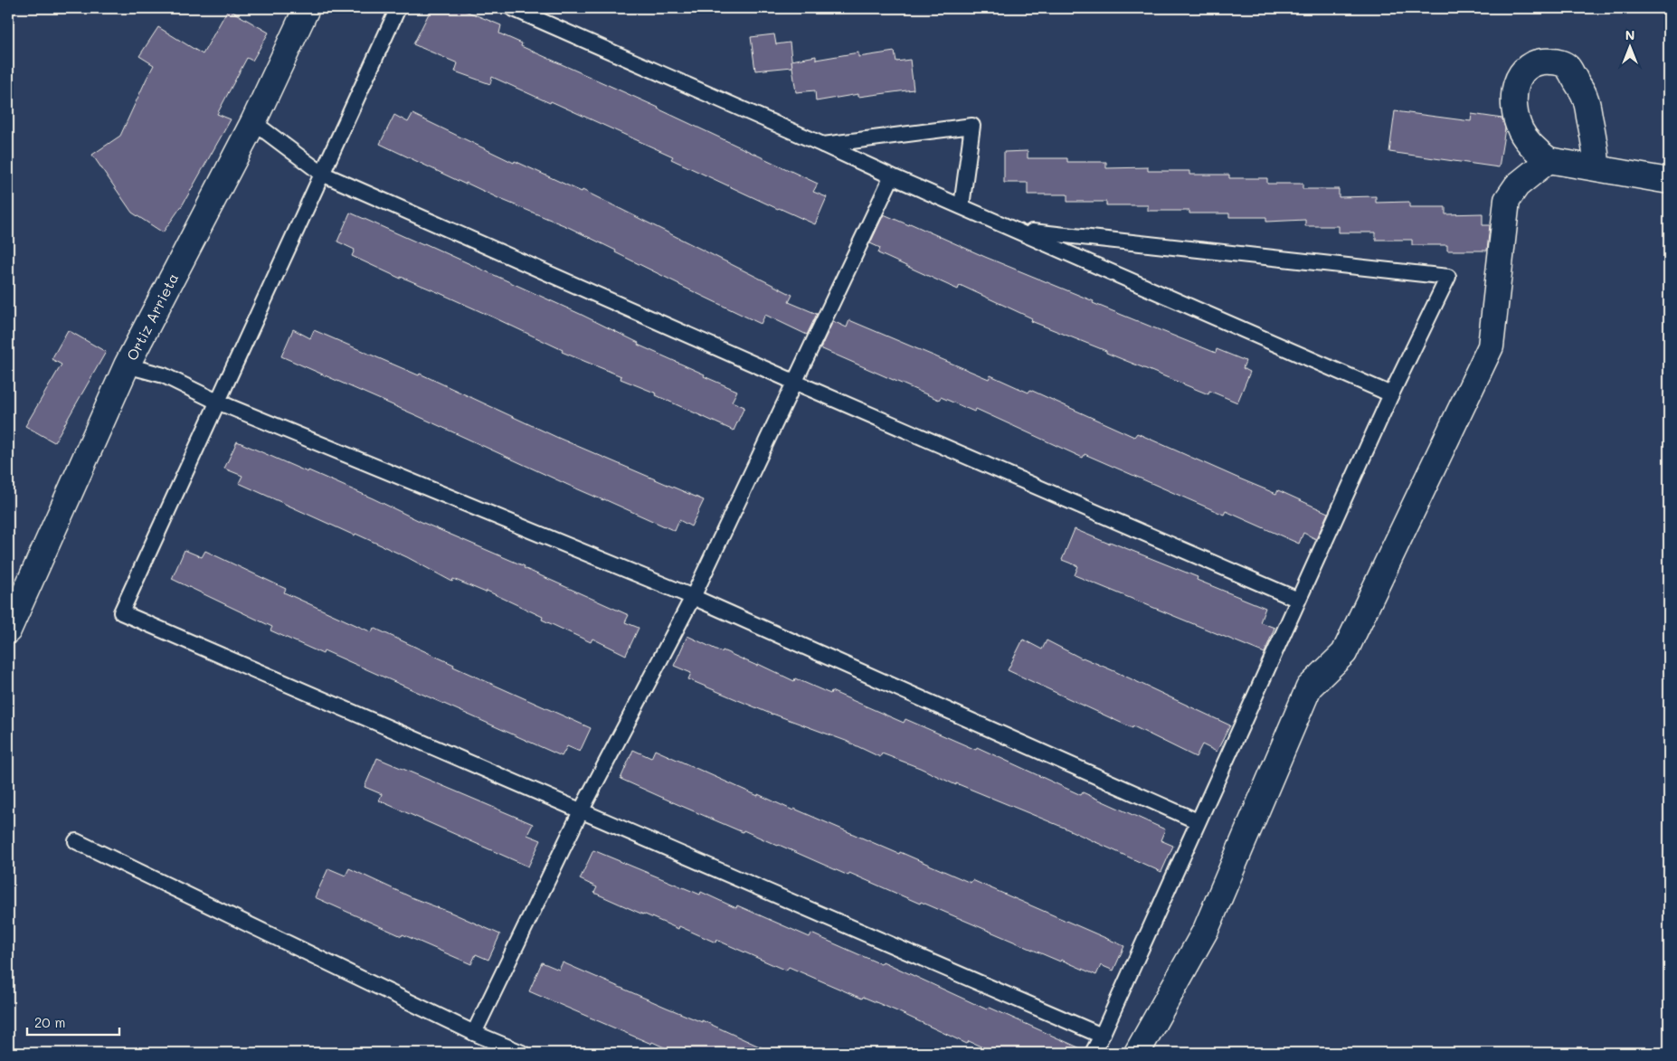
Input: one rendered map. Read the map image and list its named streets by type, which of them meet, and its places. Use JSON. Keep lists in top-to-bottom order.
{
  "streets": {
    "street": ["Ortiz Arrieta"]
  },
  "scale_bar": "20 m",
  "north": "top"
}
